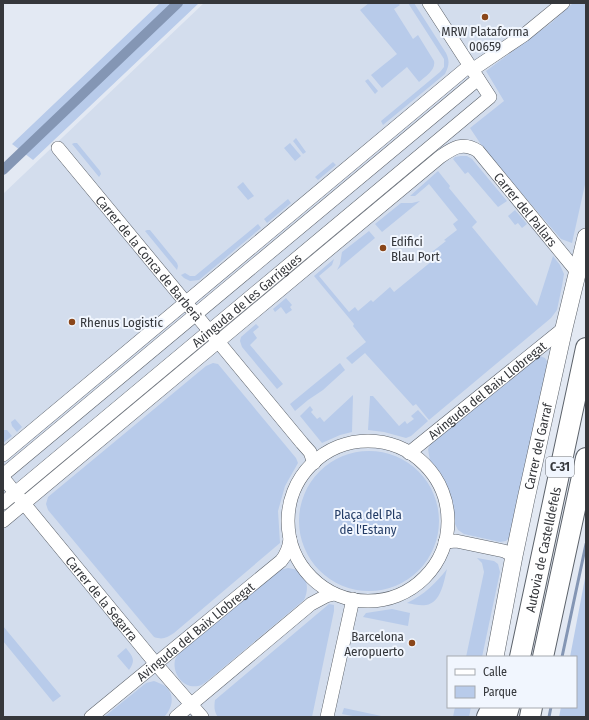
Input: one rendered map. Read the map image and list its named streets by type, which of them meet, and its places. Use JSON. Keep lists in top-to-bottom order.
{
  "streets": {
    "highway": ["C-31", "Autovia de Castelldefels"],
    "main road": ["Carrer del Garraf"],
    "street": [
      "Carrer del Pallars",
      "Carrer de la Conca de Barberà",
      "Avinguda de les Garrigues",
      "Avinguda del Baix Llobregat",
      "Carrer de la Segarra"
    ]
  },
  "crossings": [
    ["Carrer del Pallars", "Avinguda de les Garrigues"],
    ["Carrer del Pallars", "Carrer del Garraf"],
    ["Carrer de la Conca de Barberà", "Avinguda de les Garrigues"],
    ["Avinguda de les Garrigues", "Carrer de la Segarra"],
    ["Avinguda del Baix Llobregat", "Carrer del Garraf"],
    ["Avinguda del Baix Llobregat", "Carrer de la Segarra"]
  ],
  "parks": ["Plaça del Pla de l'Estany"],
  "places": [
    "MRW Plataforma 00659",
    "Edifici Blau Port",
    "Rhenus Logistic",
    "Barcelona Aeropuerto"
  ],
  "legend": ["Calle", "Parque"]
}
